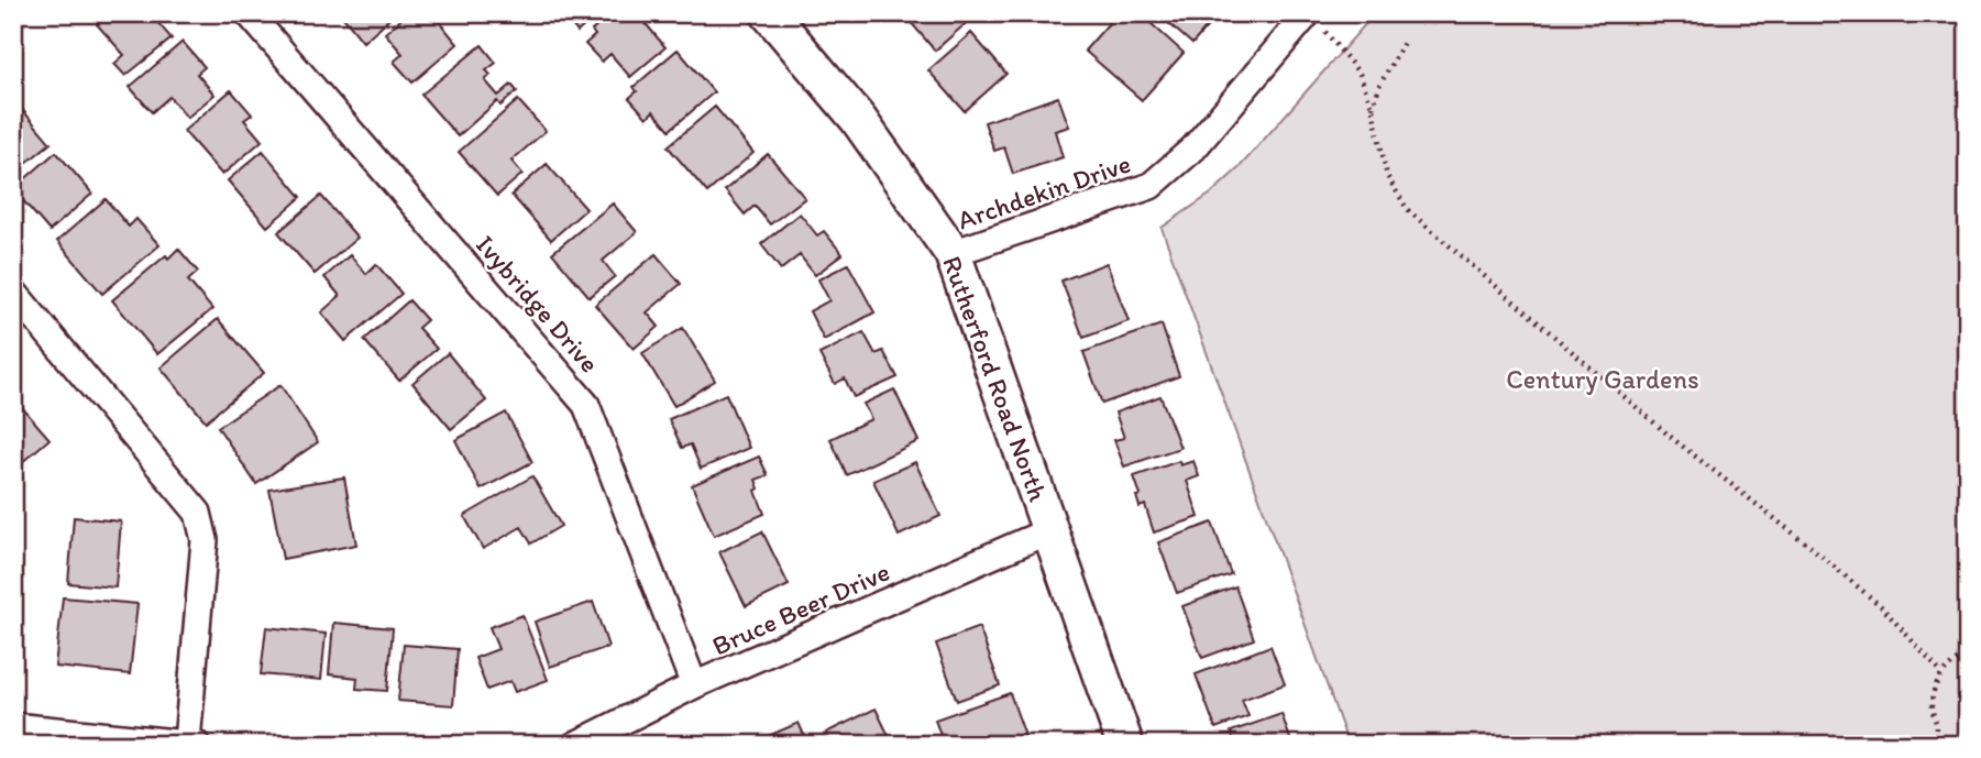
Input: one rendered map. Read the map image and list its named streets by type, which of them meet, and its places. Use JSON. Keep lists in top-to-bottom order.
{
  "streets": {
    "street": [
      "Archdekin Drive",
      "Ivybridge Drive",
      "Rutherford Road North",
      "Bruce Beer Drive"
    ]
  },
  "crossings": [
    ["Archdekin Drive", "Rutherford Road North"],
    ["Ivybridge Drive", "Bruce Beer Drive"],
    ["Rutherford Road North", "Bruce Beer Drive"]
  ],
  "parks": ["Century Gardens"]
}
